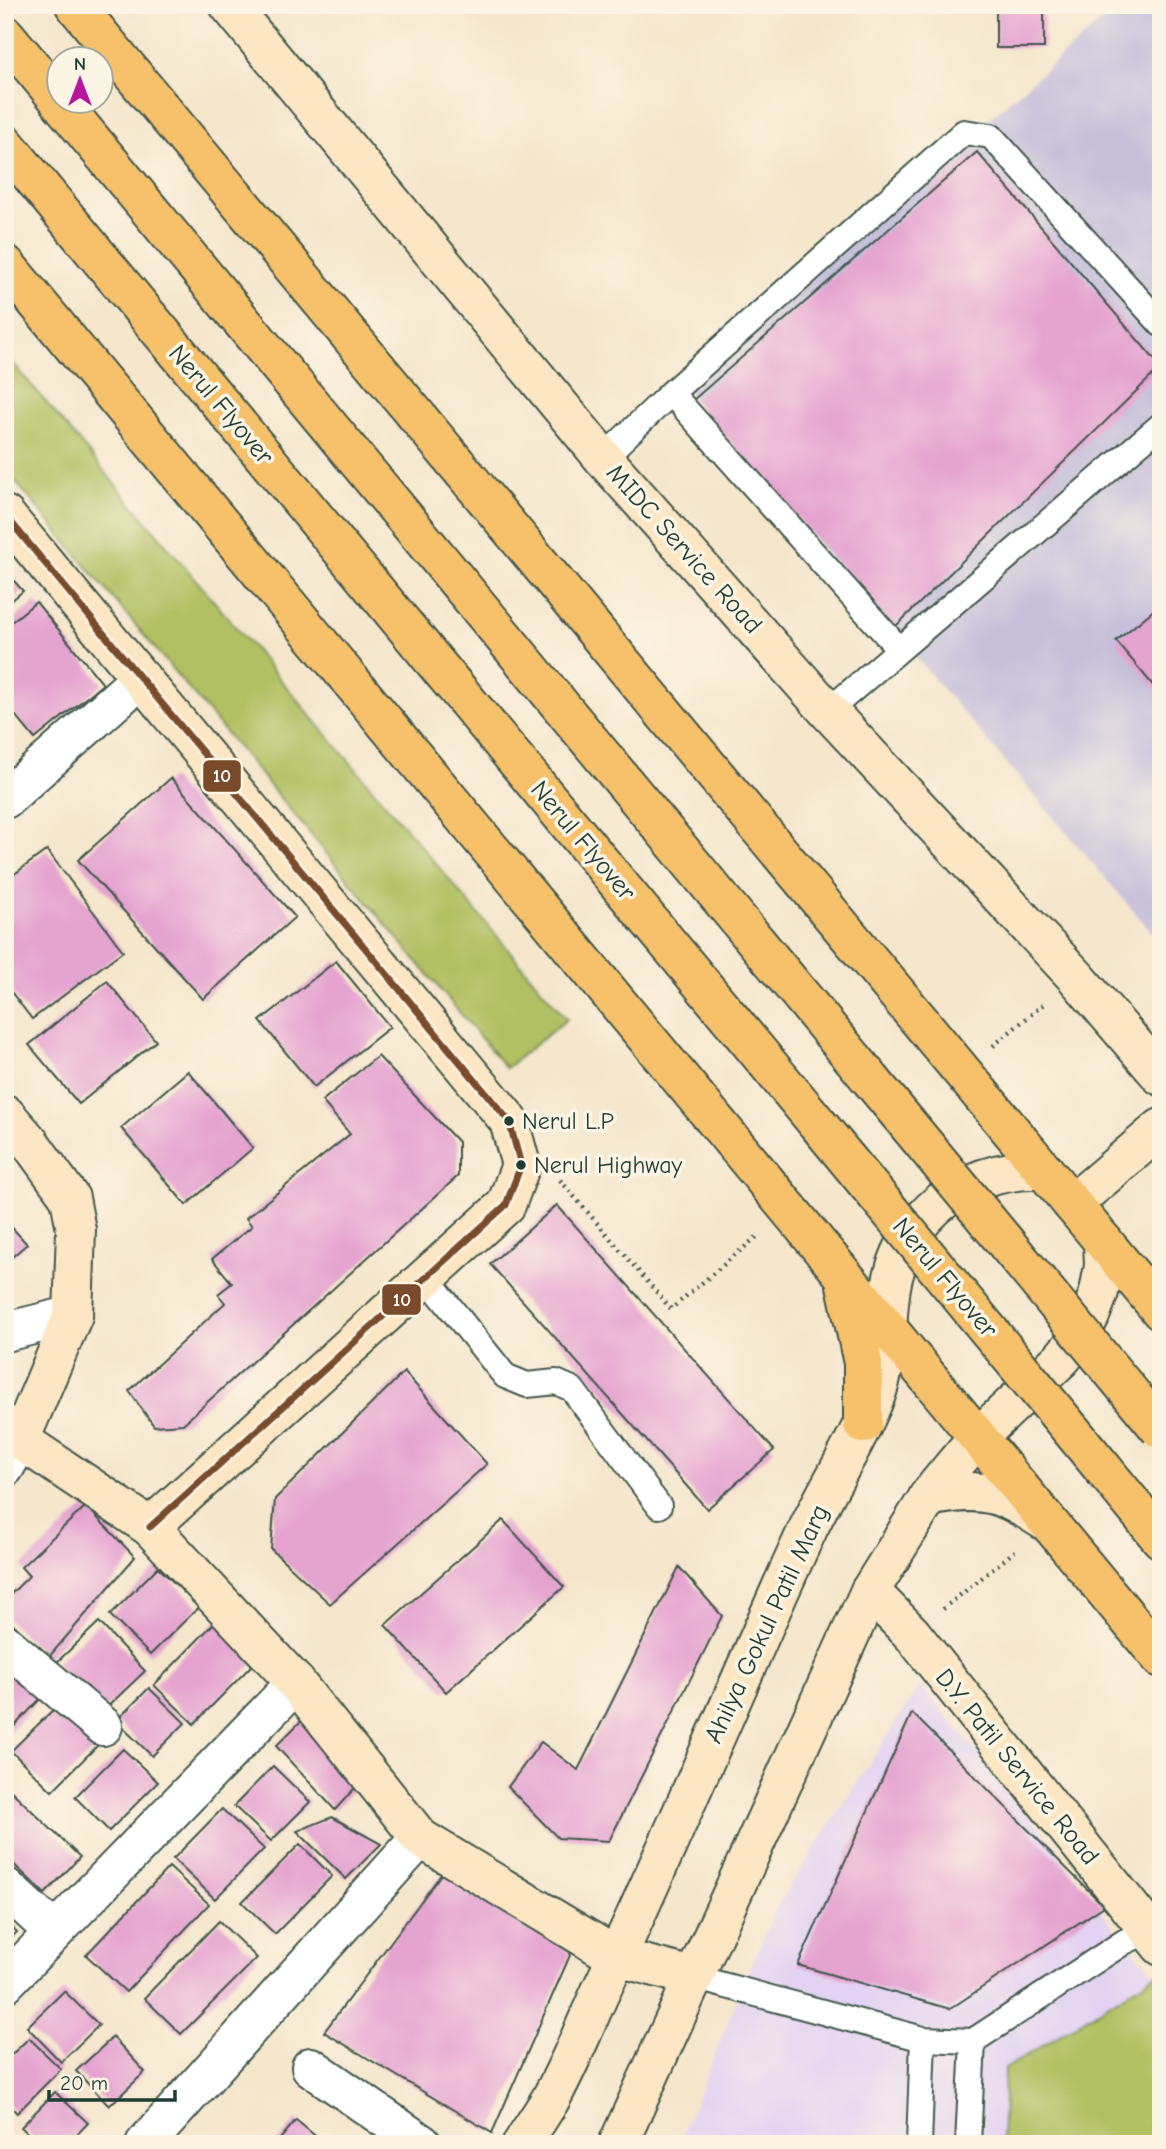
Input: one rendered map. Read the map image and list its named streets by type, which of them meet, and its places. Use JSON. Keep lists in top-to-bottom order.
{
  "streets": {
    "highway": ["Nerul Flyover"],
    "street": ["MIDC Service Road", "Ahilya Gokul Patil Marg", "D.Y. Patil Service Road"]
  },
  "places": ["Nerul L.P", "Nerul Highway"],
  "lines": ["transit line 10"],
  "scale_bar": "20 m",
  "north": "top"
}
